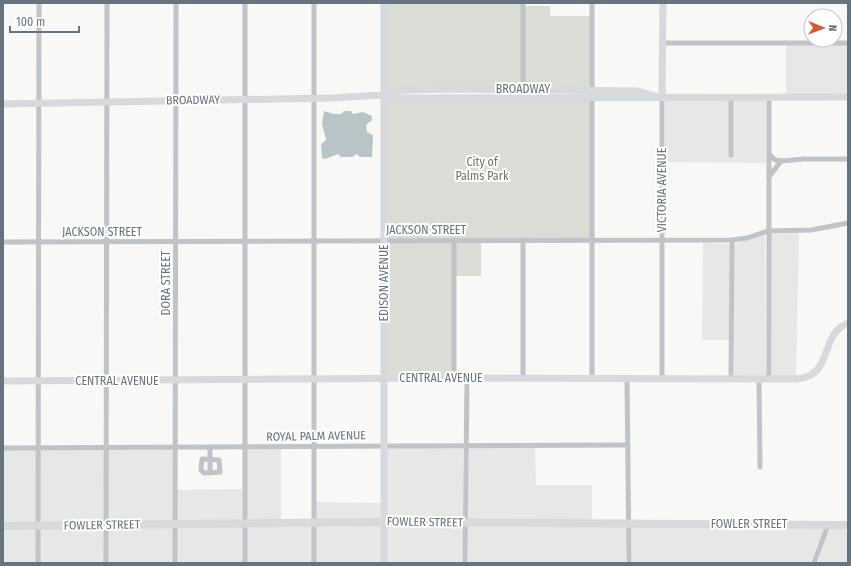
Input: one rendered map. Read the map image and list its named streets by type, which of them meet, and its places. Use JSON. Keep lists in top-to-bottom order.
{
  "streets": {
    "main road": ["FOWLER STREET"],
    "street": [
      "BROADWAY",
      "VICTORIA AVENUE",
      "JACKSON STREET",
      "DORA STREET",
      "EDISON AVENUE",
      "CENTRAL AVENUE",
      "ROYAL PALM AVENUE"
    ]
  },
  "crossings": [
    ["BROADWAY", "VICTORIA AVENUE"],
    ["BROADWAY", "DORA STREET"],
    ["BROADWAY", "EDISON AVENUE"],
    ["VICTORIA AVENUE", "JACKSON STREET"],
    ["VICTORIA AVENUE", "CENTRAL AVENUE"],
    ["JACKSON STREET", "DORA STREET"],
    ["JACKSON STREET", "EDISON AVENUE"],
    ["DORA STREET", "CENTRAL AVENUE"],
    ["DORA STREET", "ROYAL PALM AVENUE"],
    ["DORA STREET", "FOWLER STREET"],
    ["EDISON AVENUE", "CENTRAL AVENUE"],
    ["EDISON AVENUE", "ROYAL PALM AVENUE"],
    ["EDISON AVENUE", "FOWLER STREET"]
  ],
  "parks": ["City of Palms Park"],
  "scale_bar": "100 m",
  "north": "right"
}
